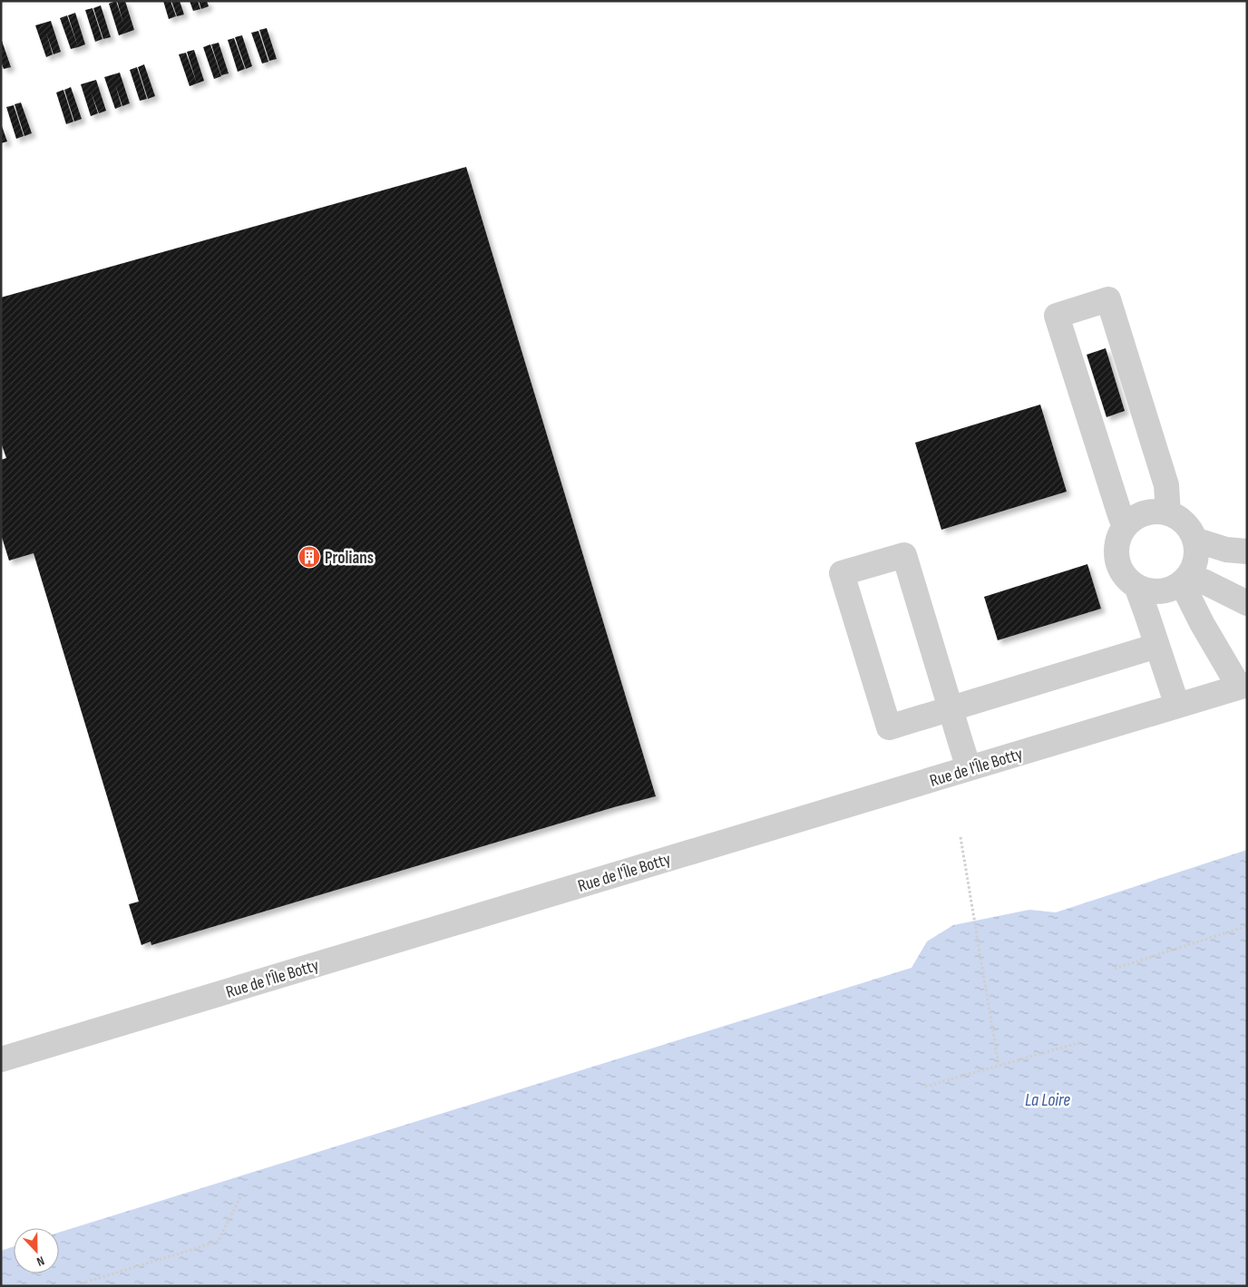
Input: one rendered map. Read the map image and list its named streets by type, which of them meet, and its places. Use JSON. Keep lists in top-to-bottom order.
{
  "streets": {
    "street": ["Rue de l'Île Botty"]
  },
  "water": ["La Loire"],
  "places": {
    "building": ["Prolians"]
  },
  "north": "bottom"
}
